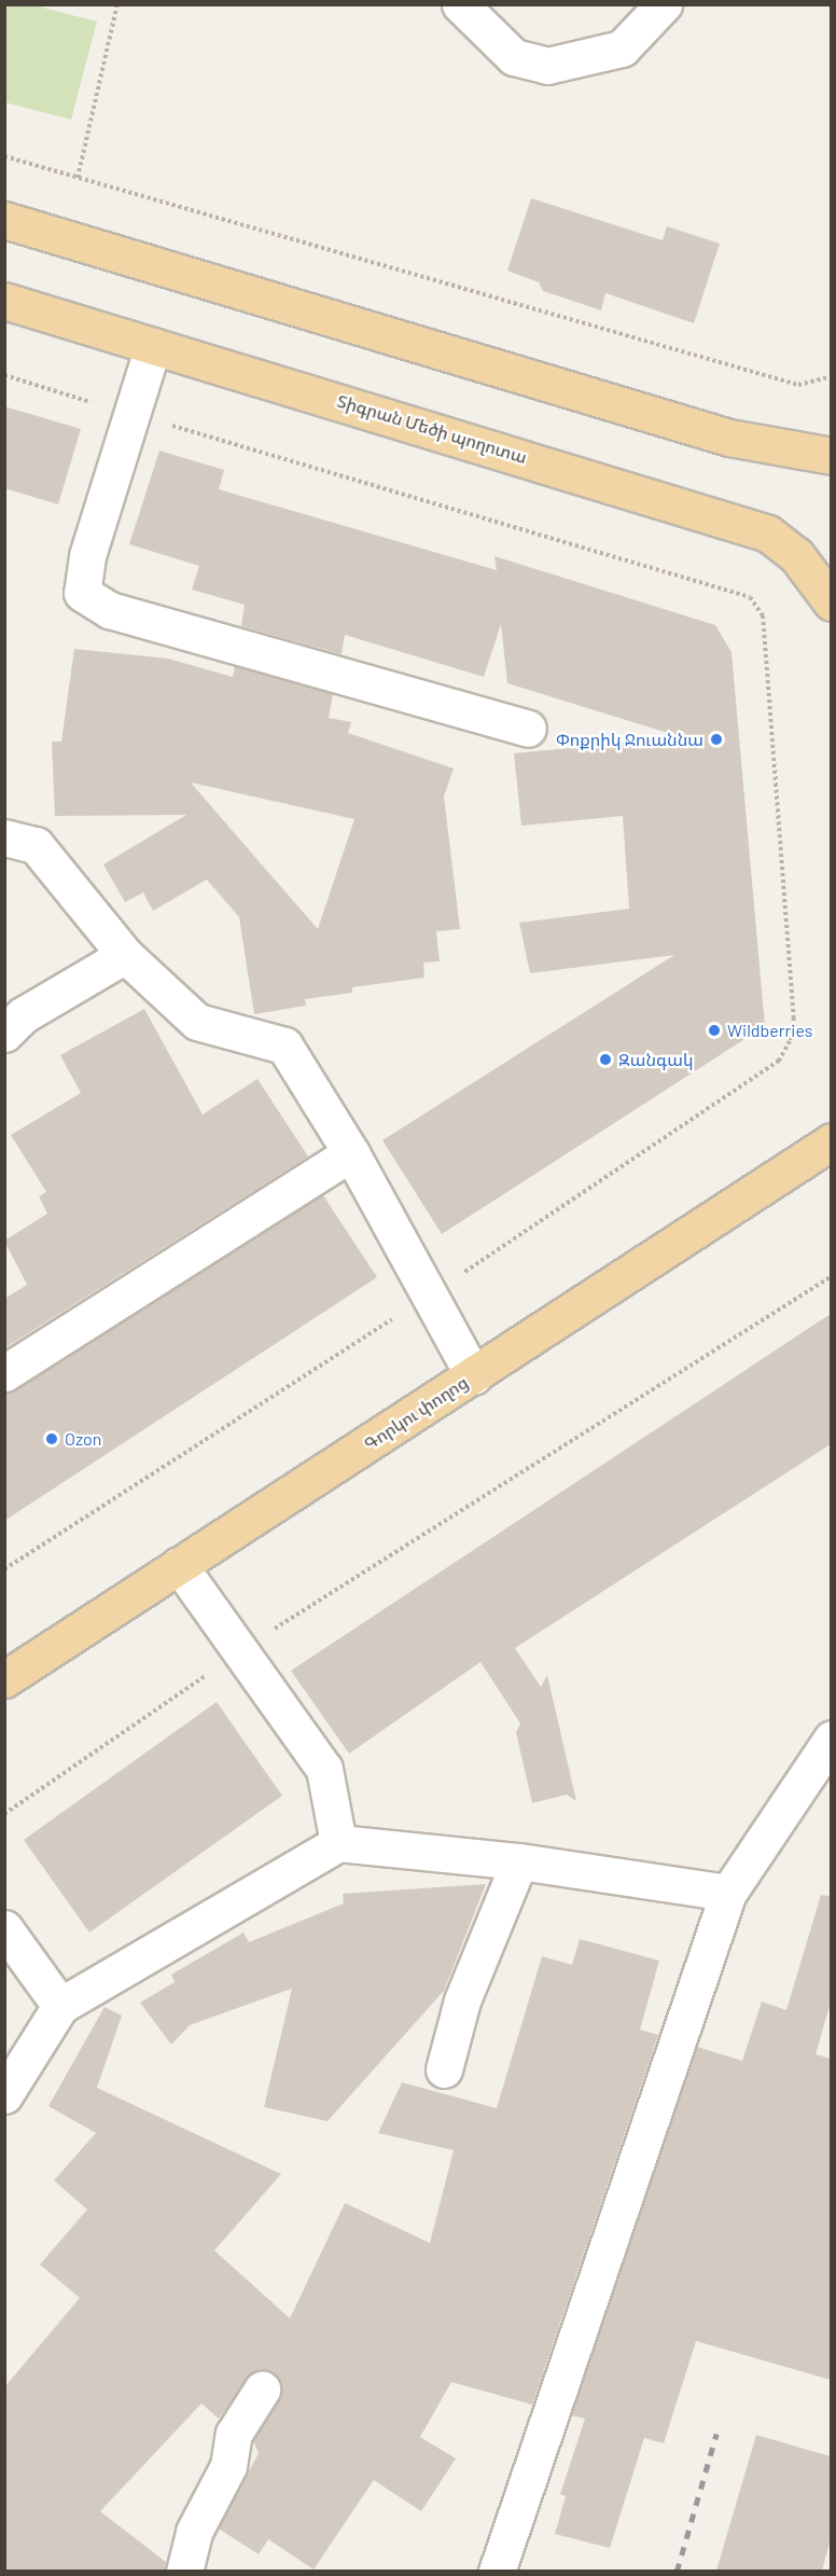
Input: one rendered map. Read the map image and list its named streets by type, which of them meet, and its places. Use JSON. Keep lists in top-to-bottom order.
{
  "streets": {
    "main road": ["Տիգրան Մեծի պողոտա", "Գորկու փողոց"]
  },
  "places": [
    "Փոքրիկ Ջուաննա",
    "Wildberries",
    "Զանգակ",
    "Ozon"
  ]
}
